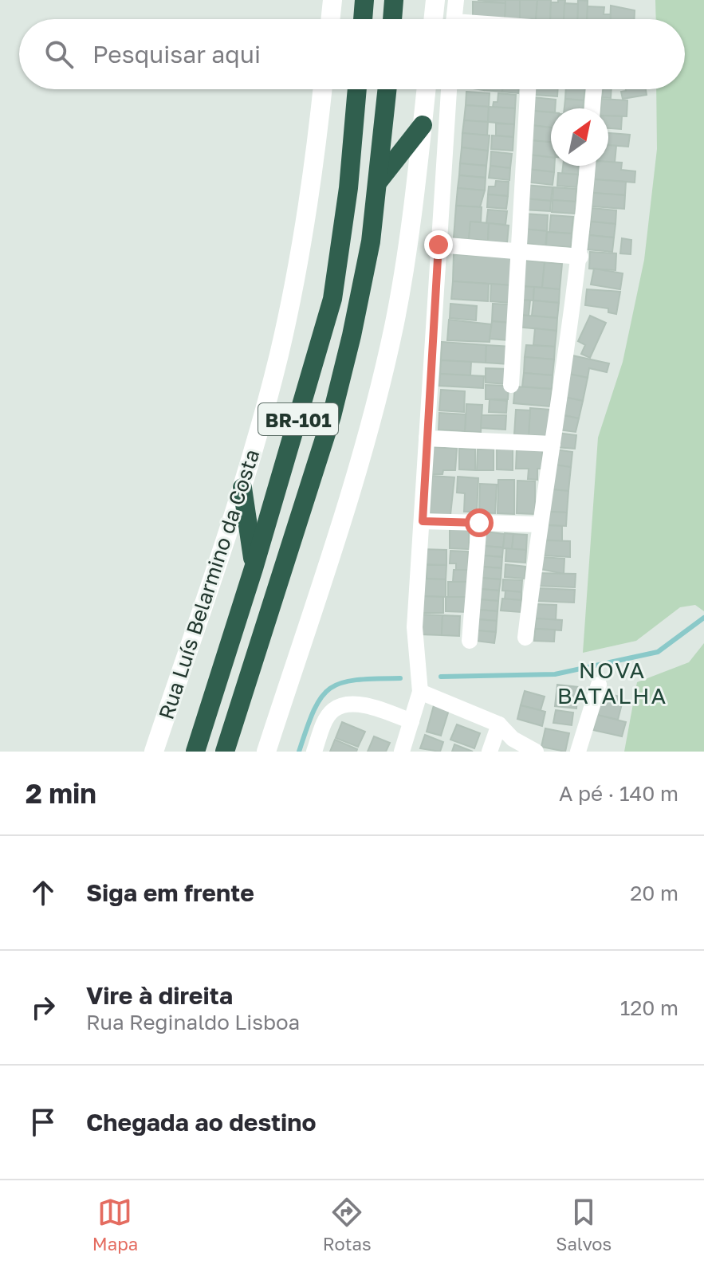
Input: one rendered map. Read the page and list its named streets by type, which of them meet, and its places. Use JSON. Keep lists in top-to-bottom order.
{
  "streets": {
    "highway": ["BR-101"],
    "main road": ["Rua Luís Belarmino da Costa"]
  },
  "districts": ["NOVA BATALHA"],
  "north": "top right",
  "page": {
    "search": "Pesquisar aqui",
    "heading": ["2 min", "A pé · 140 m"],
    "list": [
      ["Siga em frente", "20 m"],
      ["Vire à direita", "Rua Reginaldo Lisboa", "120 m"],
      "Chegada ao destino"
    ],
    "nav": ["Mapa", "Rotas", "Salvos"]
  }
}
